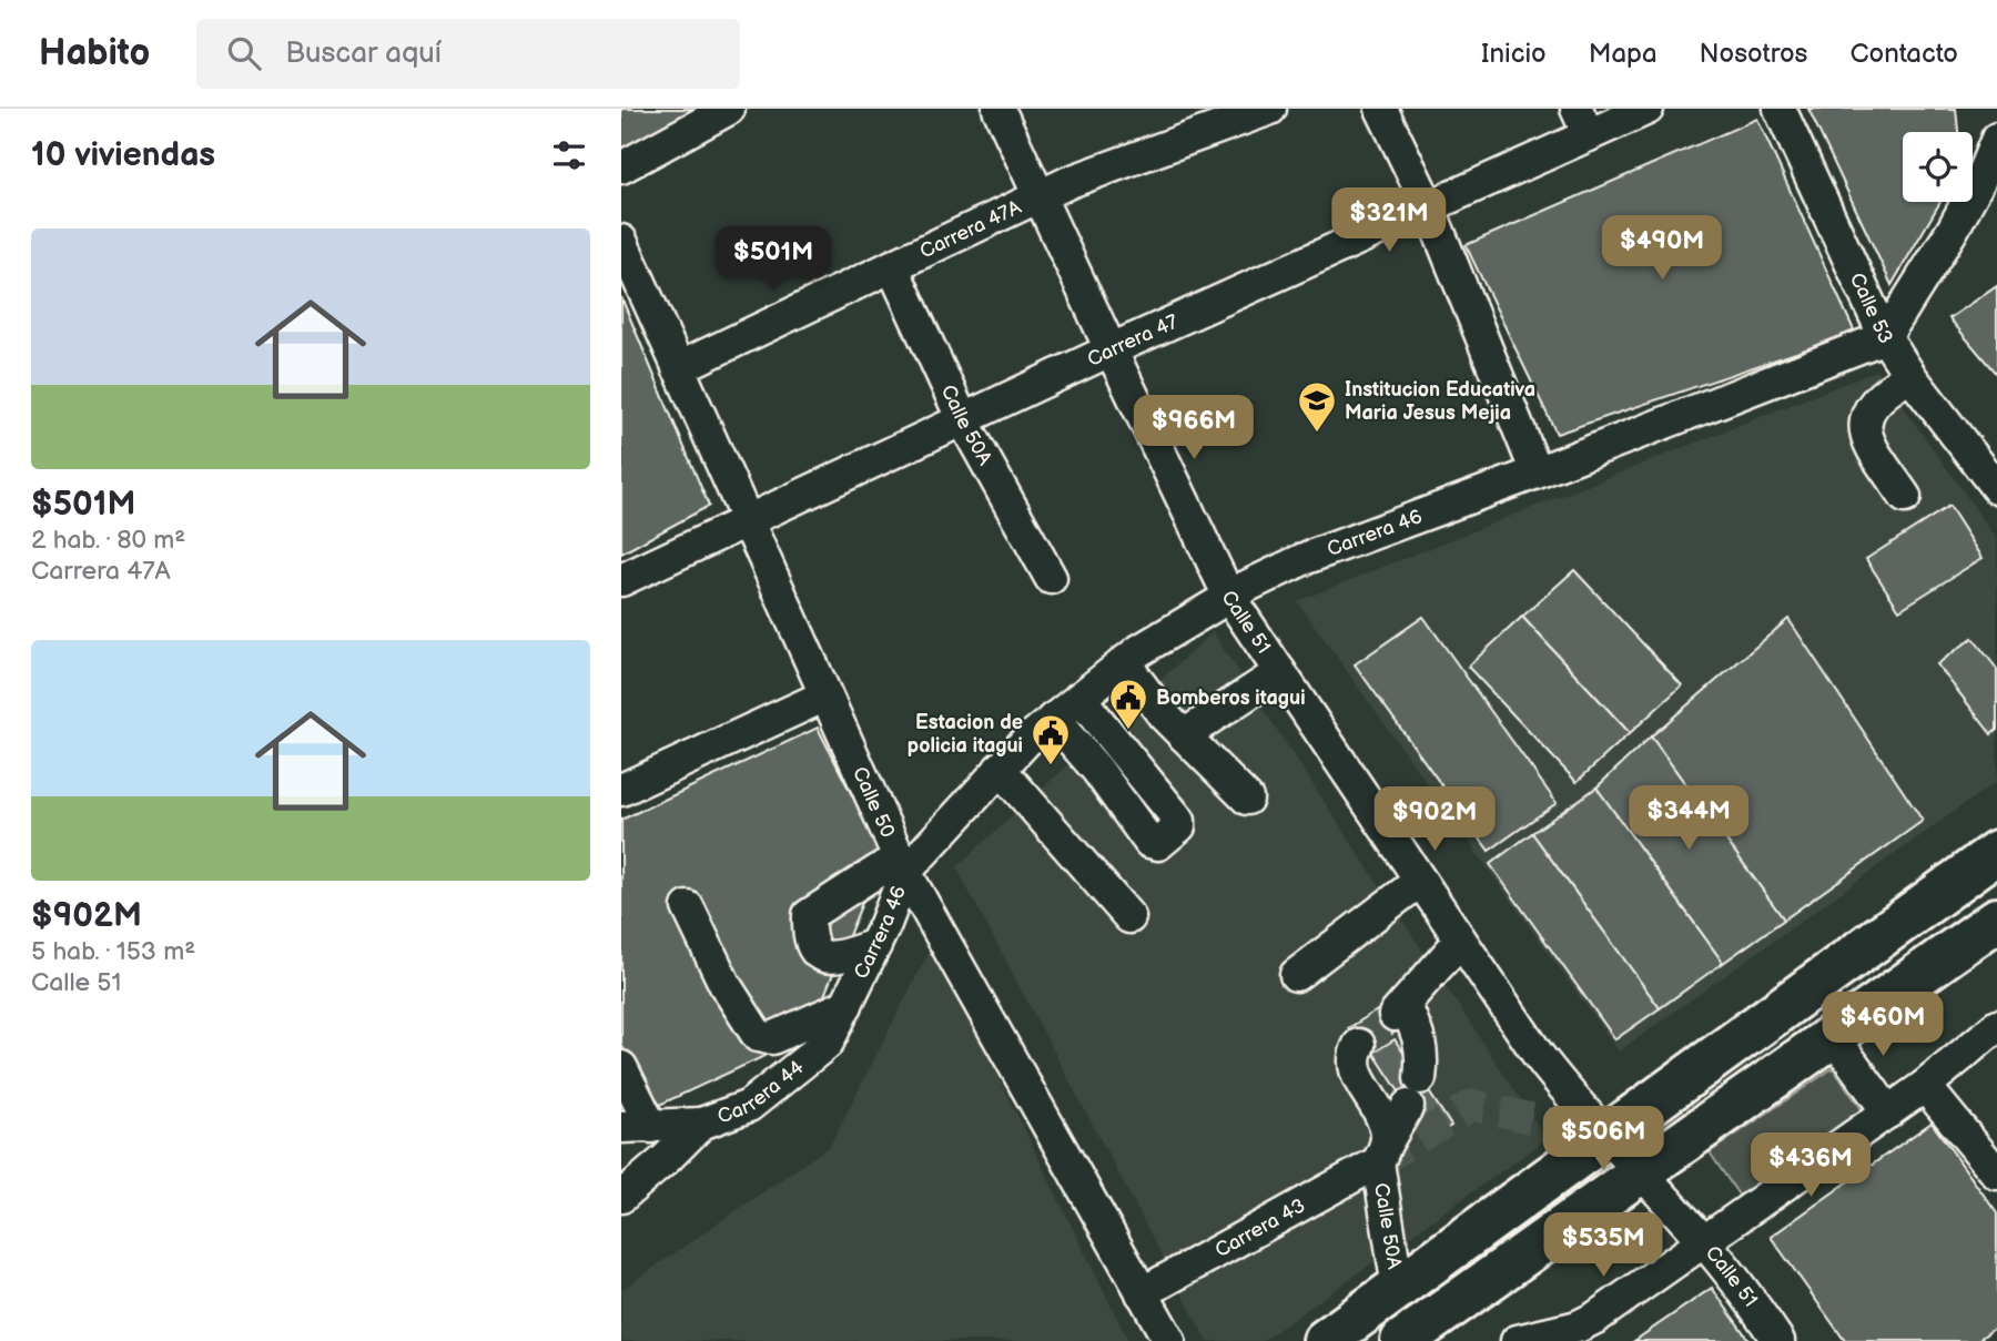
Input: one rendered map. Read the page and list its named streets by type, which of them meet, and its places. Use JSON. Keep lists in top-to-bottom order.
{
  "streets": {
    "street": [
      "Carrera 47A",
      "Calle 53",
      "Carrera 47",
      "Calle 50A",
      "Carrera 46",
      "Calle 51",
      "Calle 50",
      "Carrera 44",
      "Carrera 43"
    ]
  },
  "crossings": [
    ["Carrera 47A", "Calle 50A"],
    ["Carrera 47A", "Calle 51"],
    ["Carrera 47A", "Calle 50"],
    ["Calle 53", "Carrera 46"],
    ["Carrera 47", "Calle 50A"],
    ["Carrera 47", "Calle 51"],
    ["Carrera 47", "Calle 50"],
    ["Calle 50A", "Carrera 43"],
    ["Carrera 46", "Calle 51"],
    ["Carrera 46", "Calle 50"],
    ["Carrera 46", "Carrera 44"],
    ["Calle 50", "Carrera 43"]
  ],
  "places": {
    "school or university": ["Institucion Educativa Maria Jesus Mejia"],
    "public building": ["Bomberos itagui", "Estacion de policia itagui"]
  },
  "page": {
    "header": "Habito",
    "search": "Buscar aquí",
    "nav": [
      "Inicio",
      "Mapa",
      "Nosotros",
      "Contacto"
    ],
    "heading": "10 viviendas",
    "price": [
      "$321M",
      "$490M",
      "$501M",
      "$966M",
      "$344M",
      "$902M",
      "$460M",
      "$506M",
      "$436M",
      "$535M"
    ],
    "list": [
      {
        "name": "$501M",
        "note": "2 hab. · 80 m² · Carrera 47A"
      },
      {
        "name": "$902M",
        "note": "5 hab. · 153 m² · Calle 51"
      }
    ]
  }
}
